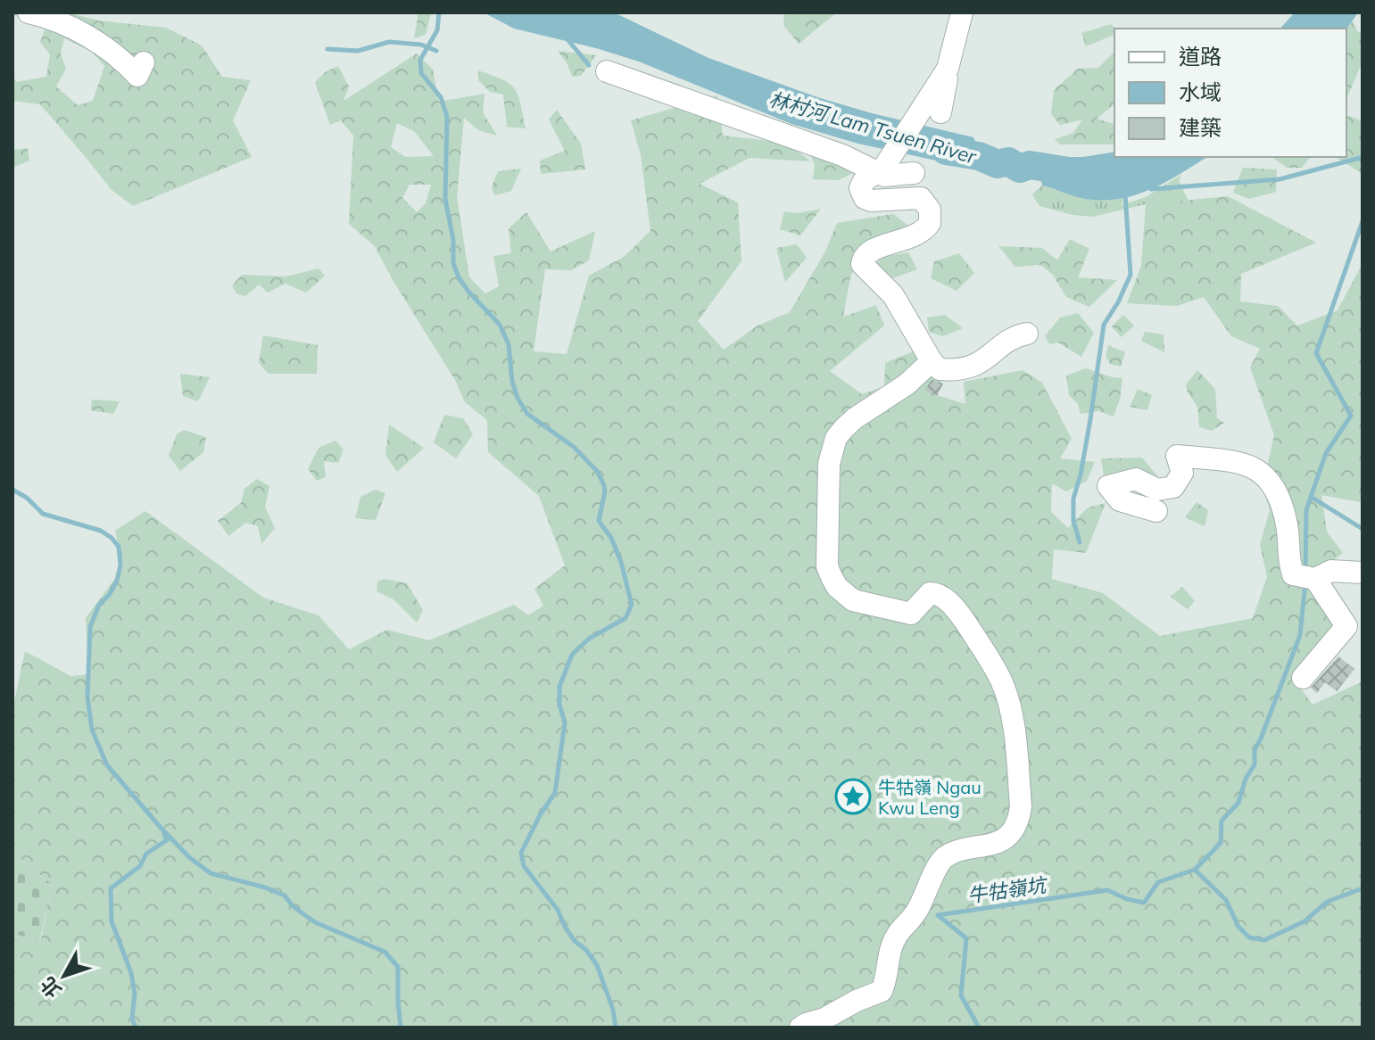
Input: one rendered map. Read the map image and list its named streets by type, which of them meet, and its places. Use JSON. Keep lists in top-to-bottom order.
{
  "water": ["林村河 Lam Tsuen River", "牛牯嶺坑"],
  "places": {
    "place": ["牛牯嶺 Ngau Kwu Leng"]
  },
  "legend": ["道路", "水域", "建築"],
  "north": "bottom left"
}
